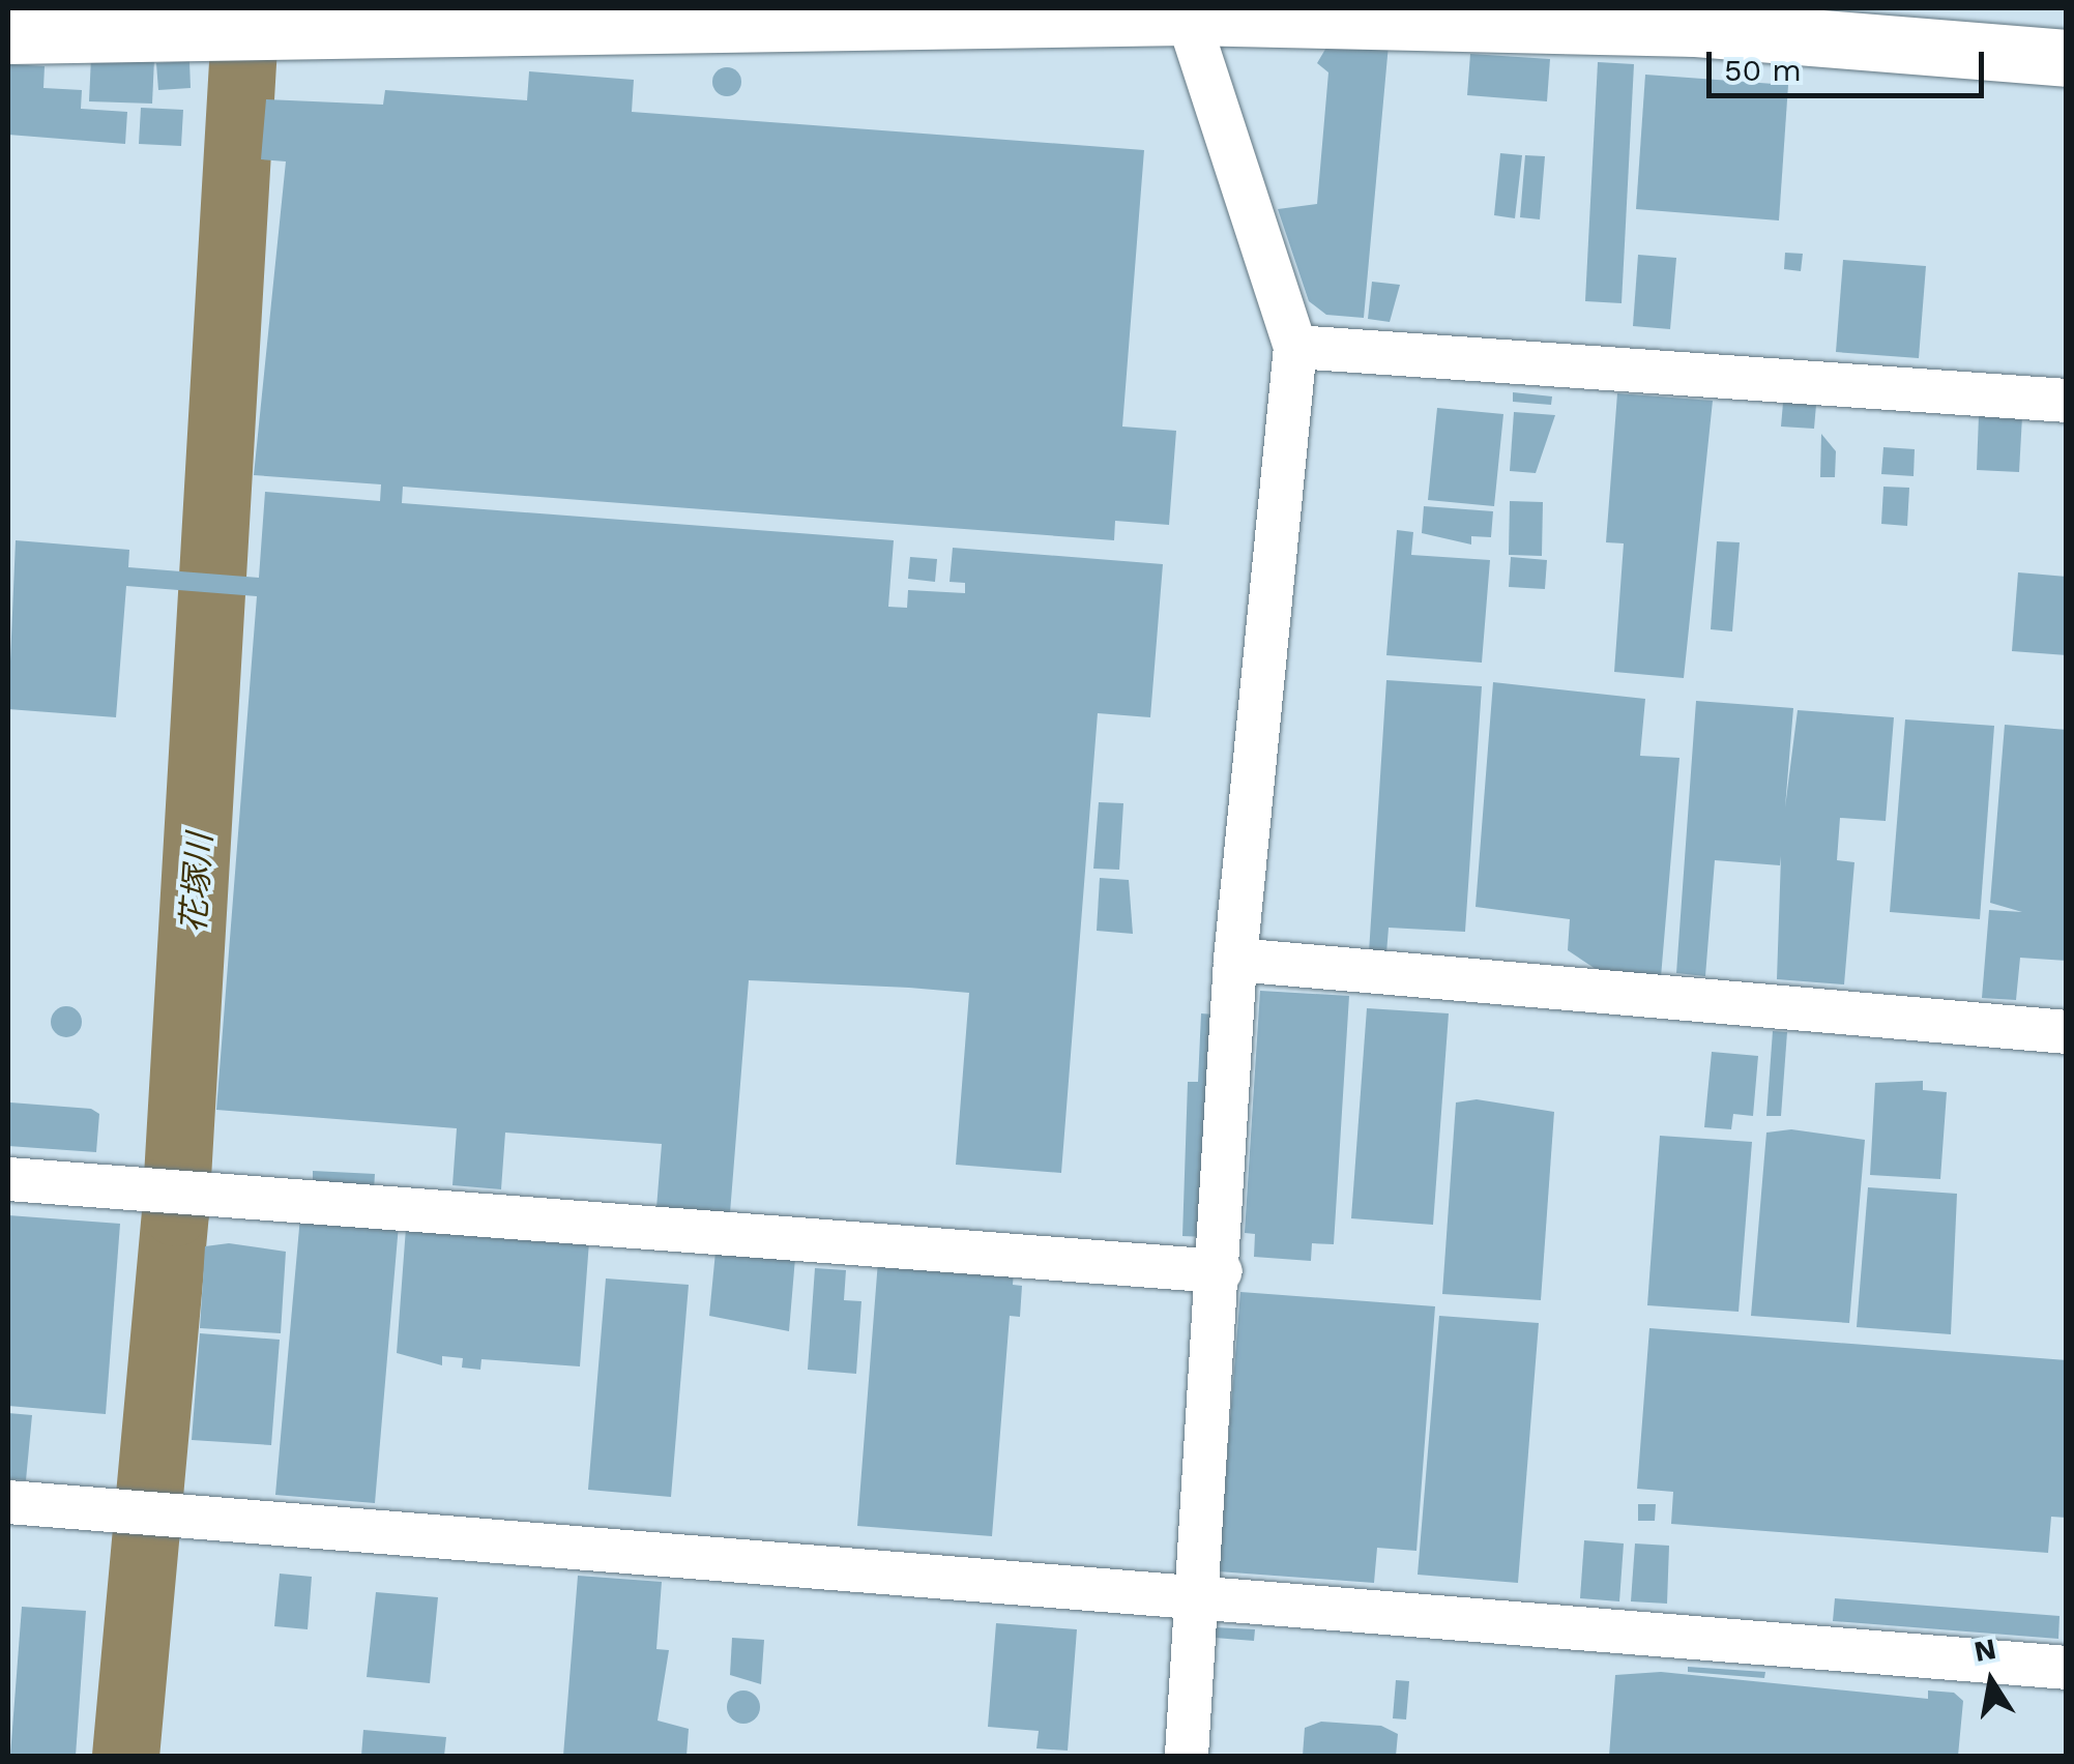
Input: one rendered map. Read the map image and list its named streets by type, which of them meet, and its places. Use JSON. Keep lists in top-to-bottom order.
{
  "water": ["花塚川"],
  "scale_bar": "50 m",
  "north": "top"
}
